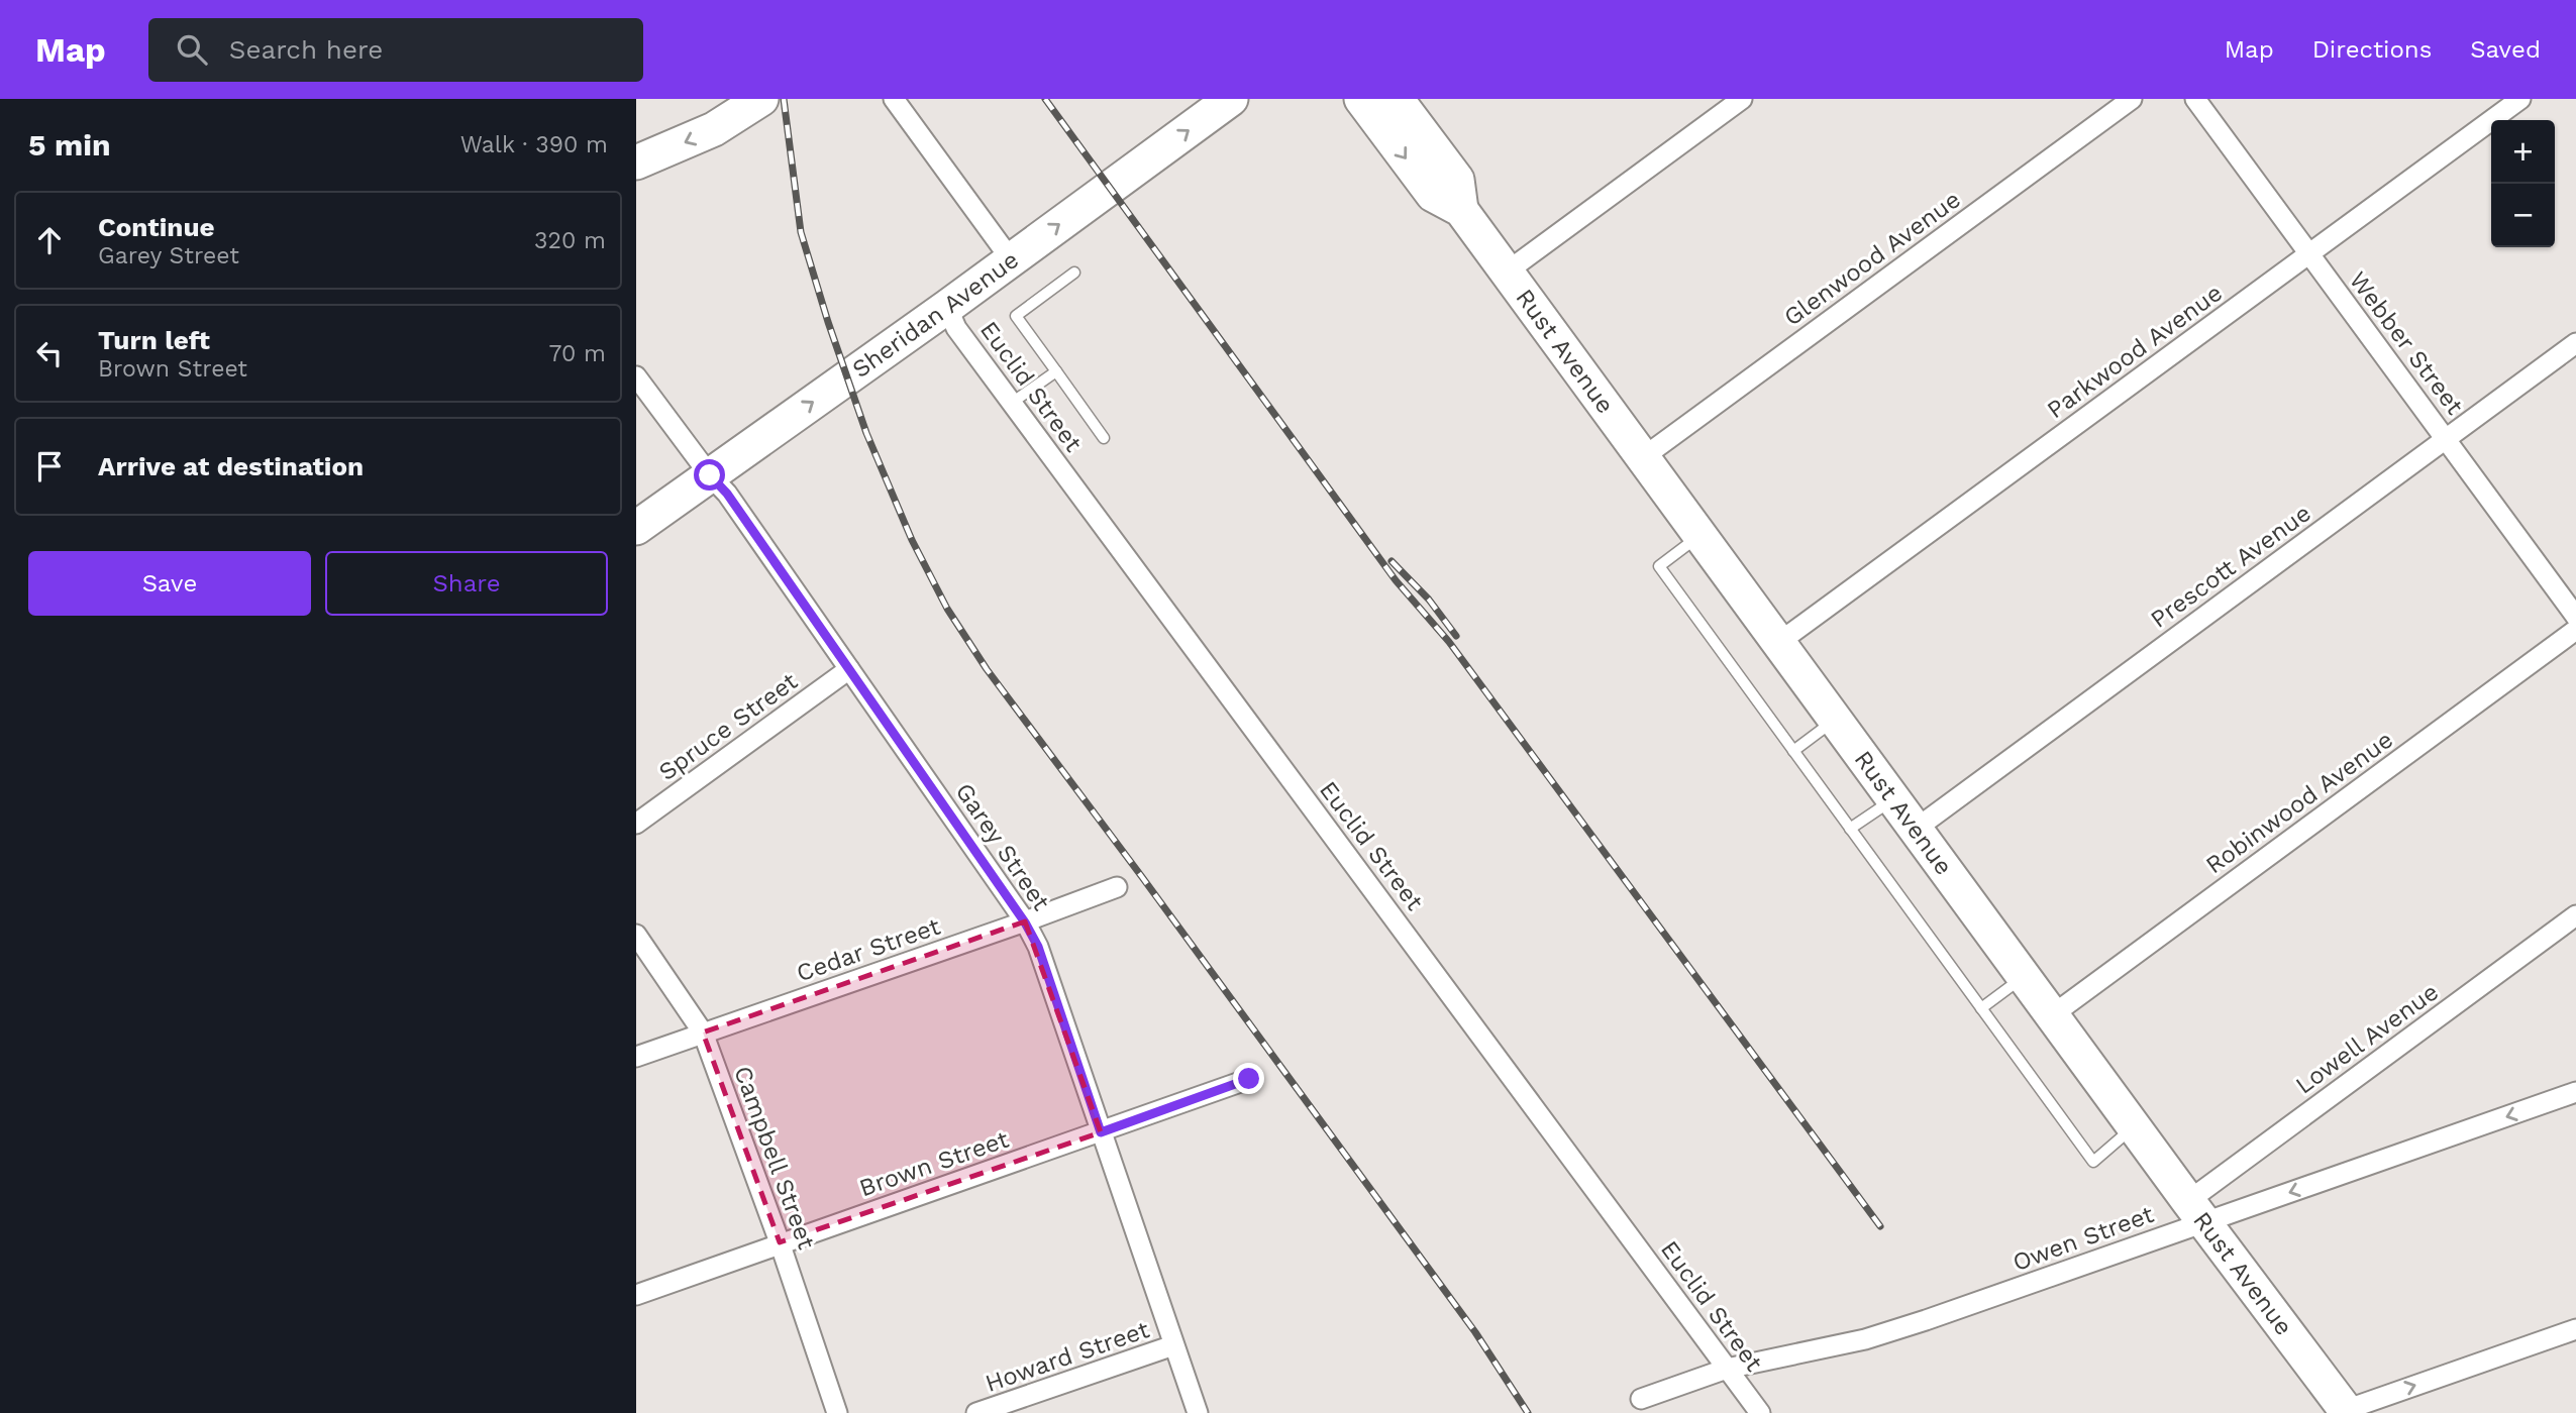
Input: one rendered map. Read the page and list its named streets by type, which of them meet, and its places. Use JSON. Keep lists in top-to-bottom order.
{
  "streets": {
    "highway": ["Sheridan Avenue", "Rust Avenue"],
    "street": [
      "Glenwood Avenue",
      "Webber Street",
      "Parkwood Avenue",
      "Euclid Street",
      "Prescott Avenue",
      "Spruce Street",
      "Robinwood Avenue",
      "Garey Street",
      "Cedar Street",
      "Lowell Avenue",
      "Campbell Street",
      "Brown Street",
      "Owen Street",
      "Howard Street"
    ]
  },
  "crossings": [
    ["Glenwood Avenue", "Rust Avenue"],
    ["Sheridan Avenue", "Euclid Street"],
    ["Sheridan Avenue", "Garey Street"],
    ["Webber Street", "Parkwood Avenue"],
    ["Webber Street", "Prescott Avenue"],
    ["Rust Avenue", "Parkwood Avenue"],
    ["Rust Avenue", "Prescott Avenue"],
    ["Rust Avenue", "Robinwood Avenue"],
    ["Rust Avenue", "Lowell Avenue"],
    ["Rust Avenue", "Owen Street"],
    ["Euclid Street", "Owen Street"],
    ["Spruce Street", "Garey Street"],
    ["Garey Street", "Cedar Street"],
    ["Garey Street", "Brown Street"],
    ["Garey Street", "Howard Street"],
    ["Cedar Street", "Campbell Street"],
    ["Lowell Avenue", "Owen Street"],
    ["Campbell Street", "Brown Street"]
  ],
  "one_way": ["Sheridan Avenue", "Owen Street"],
  "page": {
    "header": "Map",
    "search": "Search here",
    "nav": ["Map", "Directions", "Saved"],
    "heading": ["5 min", "Walk · 390 m"],
    "map_buttons": ["+", "−"],
    "list": [
      ["Continue", "Garey Street", "320 m"],
      ["Turn left", "Brown Street", "70 m"],
      "Arrive at destination"
    ],
    "buttons": ["Save", "Share"]
  }
}
